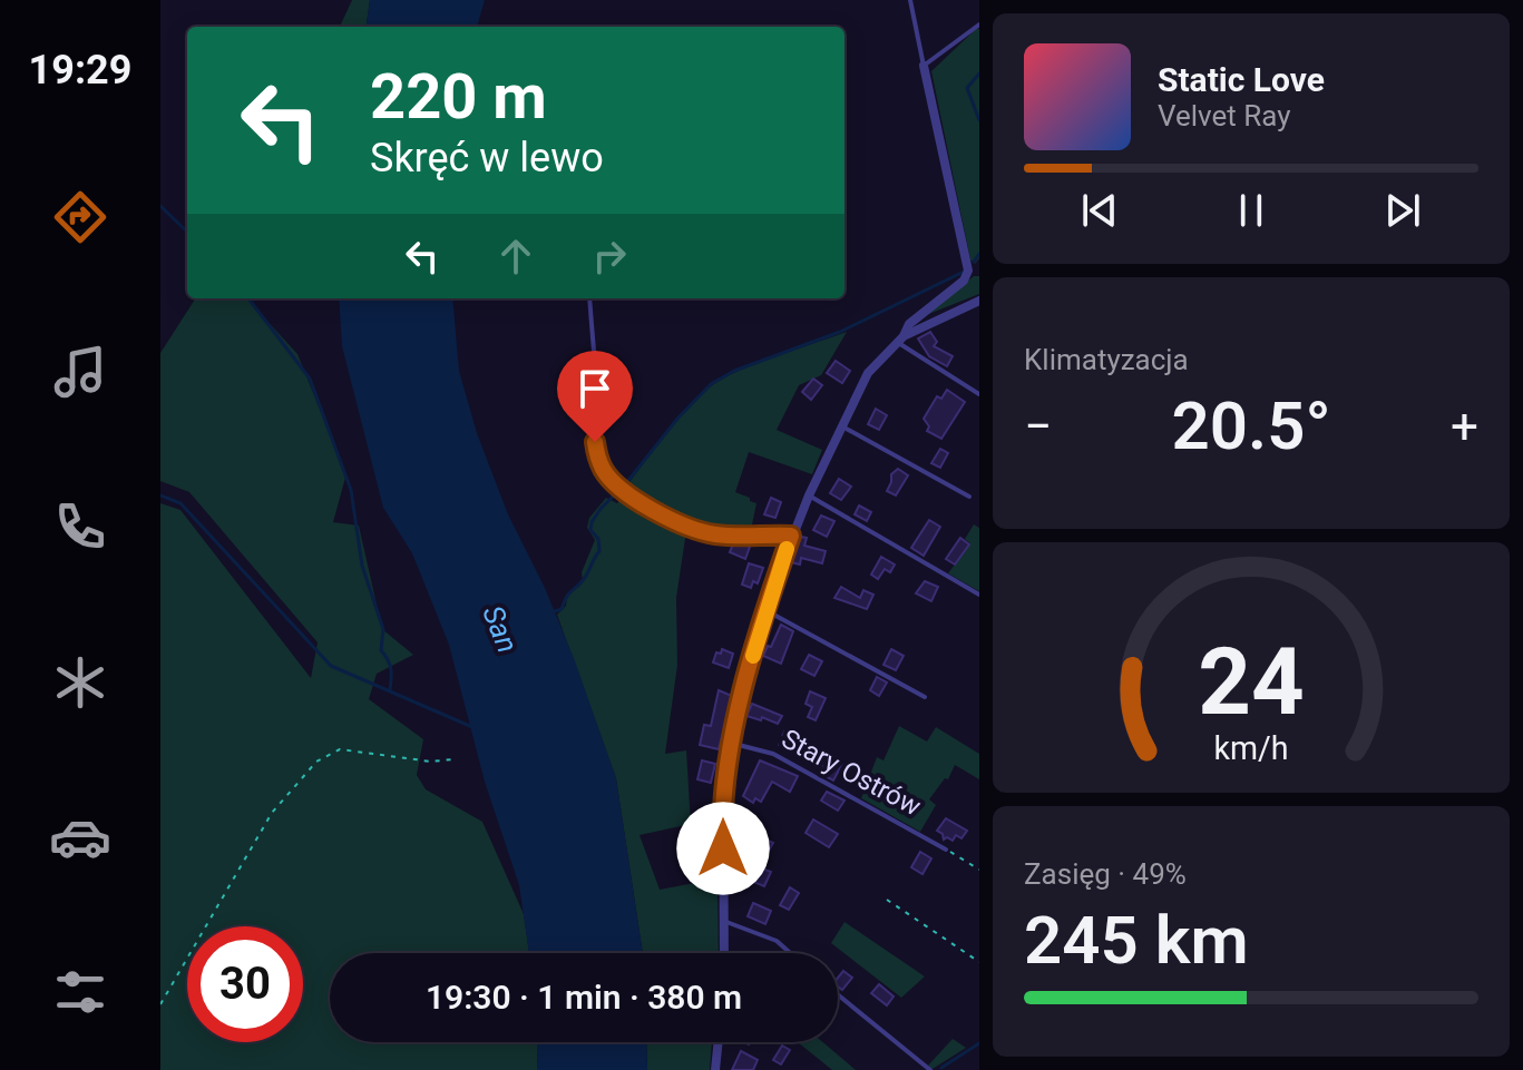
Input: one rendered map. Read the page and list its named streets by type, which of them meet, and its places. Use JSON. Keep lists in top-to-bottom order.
{
  "streets": {
    "lane": ["Stary Ostrów"]
  },
  "water": ["San"],
  "page": {
    "tabs": "19:29",
    "turn": ["220 m", "Skręć w lewo"],
    "song": ["Static Love", "Velvet Ray"],
    "tile": [
      "Klimatyzacja",
      ["Zasięg · 49%", "245 km"]
    ],
    "heat": ["−", "20.5°", "+"],
    "limit": "30",
    "trip": "19:30 · 1 min · 380 m",
    "gauge": ["24", "km/h"]
  }
}
